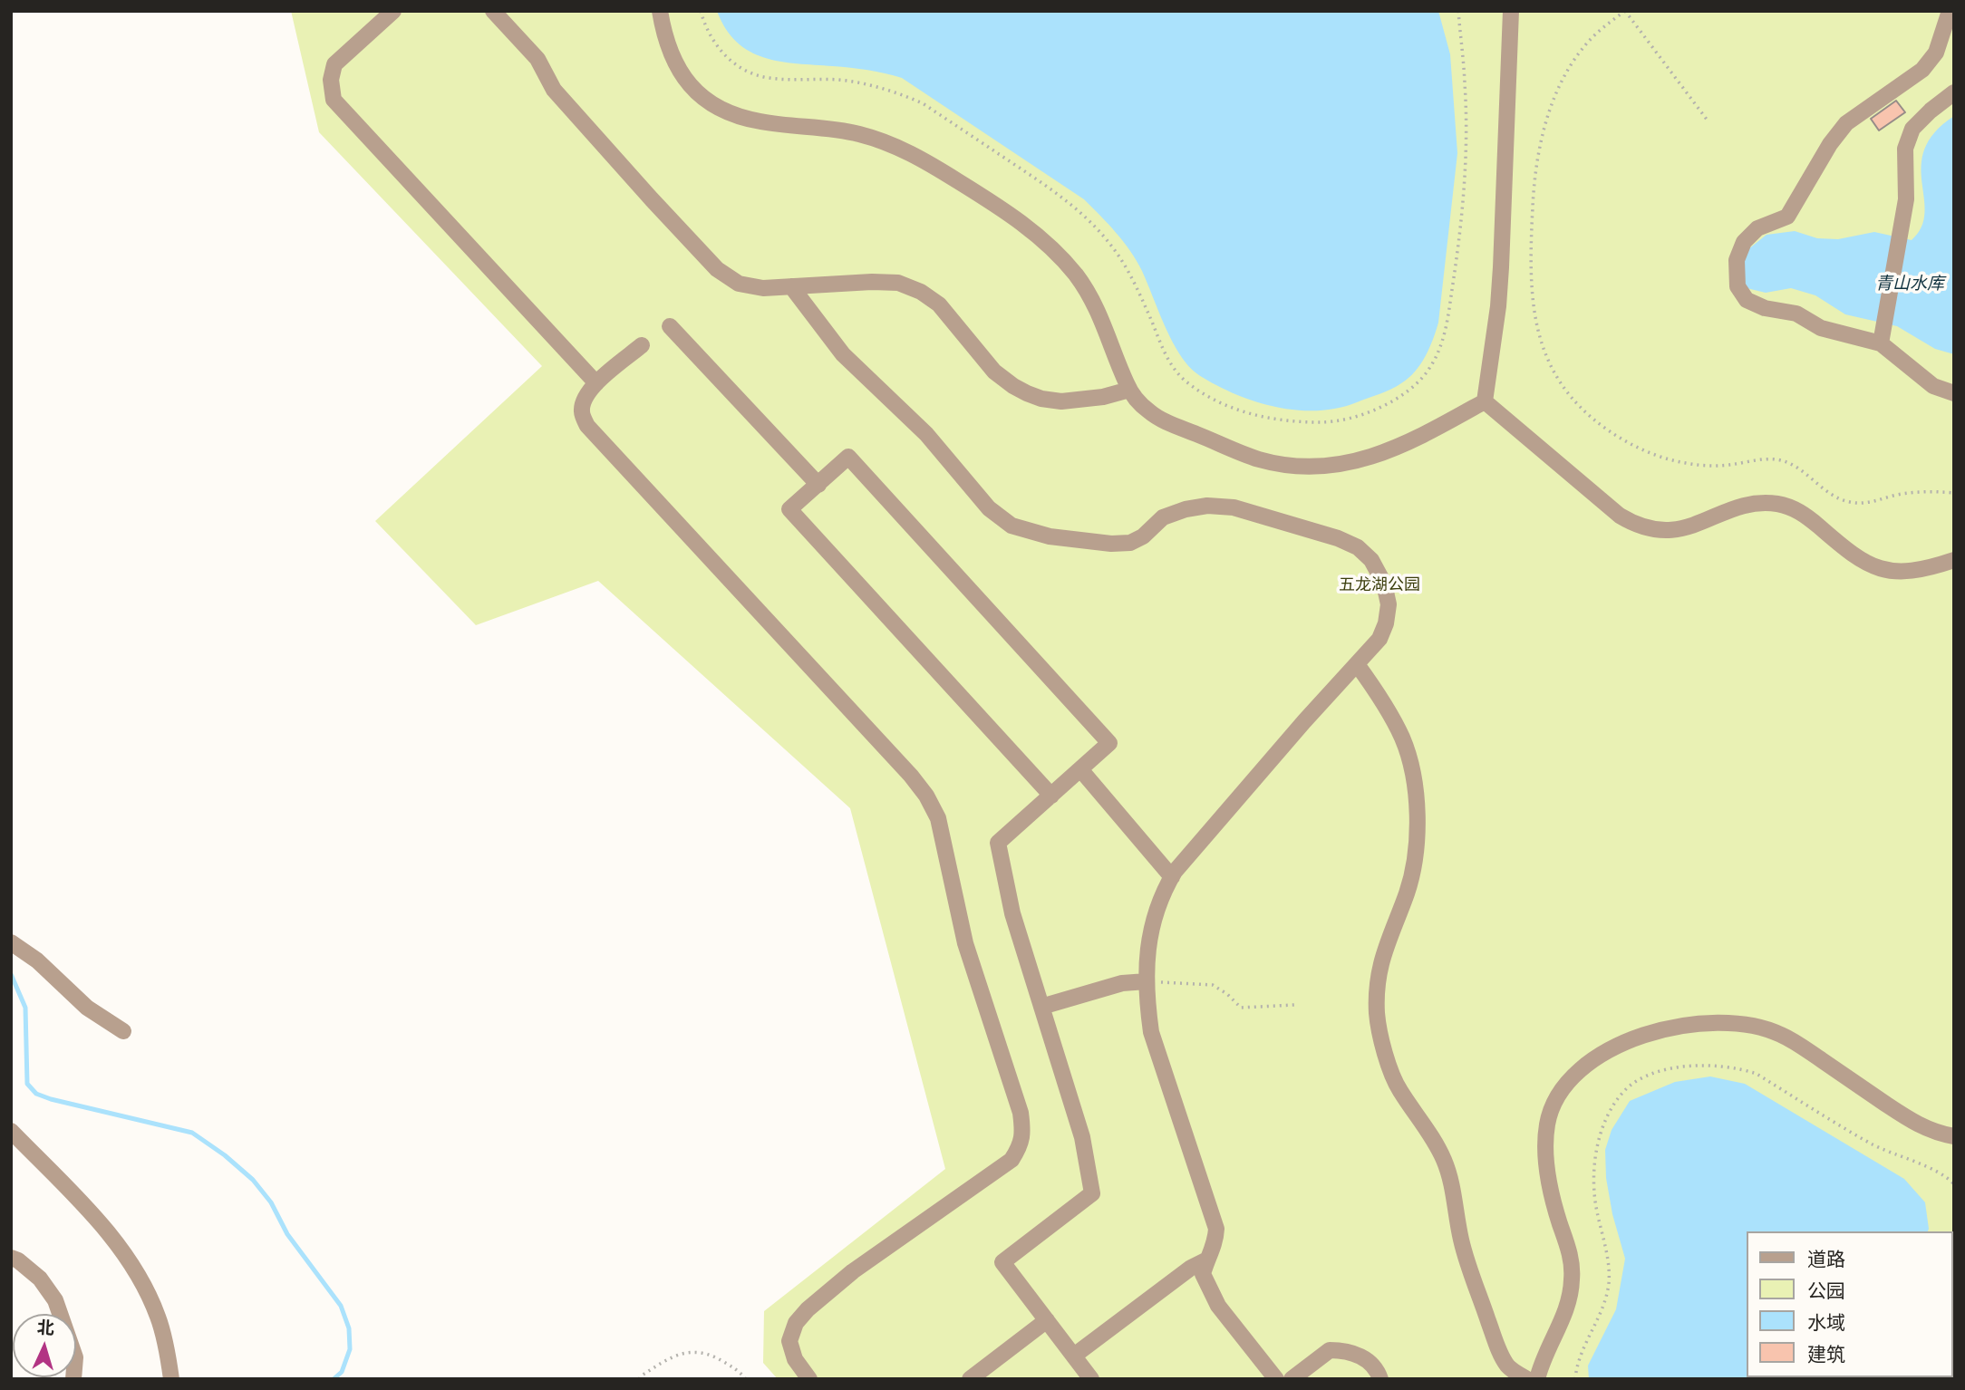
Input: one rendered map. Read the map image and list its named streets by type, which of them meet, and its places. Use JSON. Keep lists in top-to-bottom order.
{
  "water": ["青山水库"],
  "parks": ["五龙湖公园"],
  "legend": [
    "道路",
    "公园",
    "水域",
    "建筑"
  ],
  "north": "top"
}
